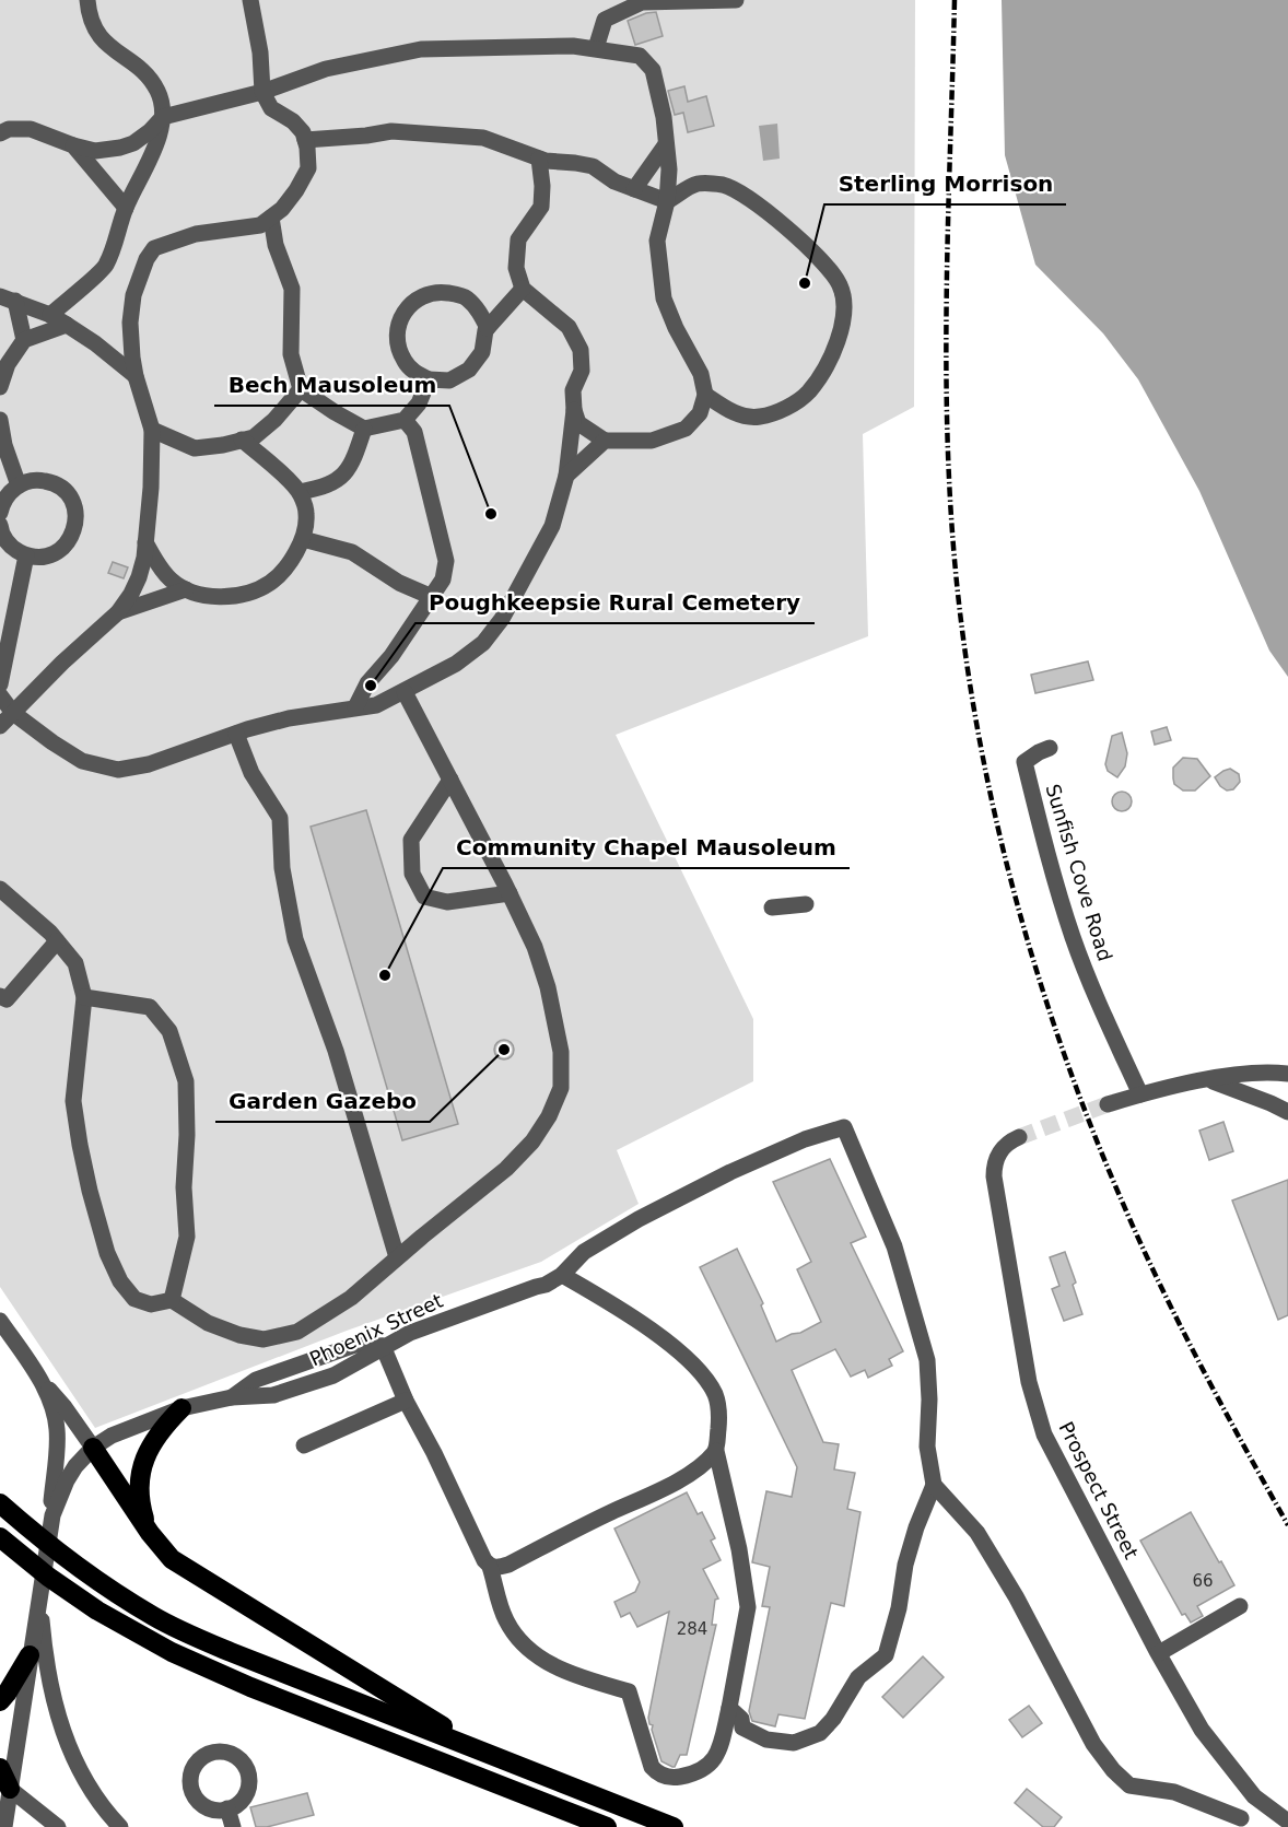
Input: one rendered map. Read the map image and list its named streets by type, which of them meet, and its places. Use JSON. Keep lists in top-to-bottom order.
{
  "streets": {
    "street": ["Sunfish Cove Road", "Phoenix Street", "Prospect Street"]
  },
  "places": [
    "Sterling Morrison",
    "Bech Mausoleum",
    "Poughkeepsie Rural Cemetery",
    "Community Chapel Mausoleum",
    "Garden Gazebo"
  ],
  "house_numbers": ["66", "284"]
}
